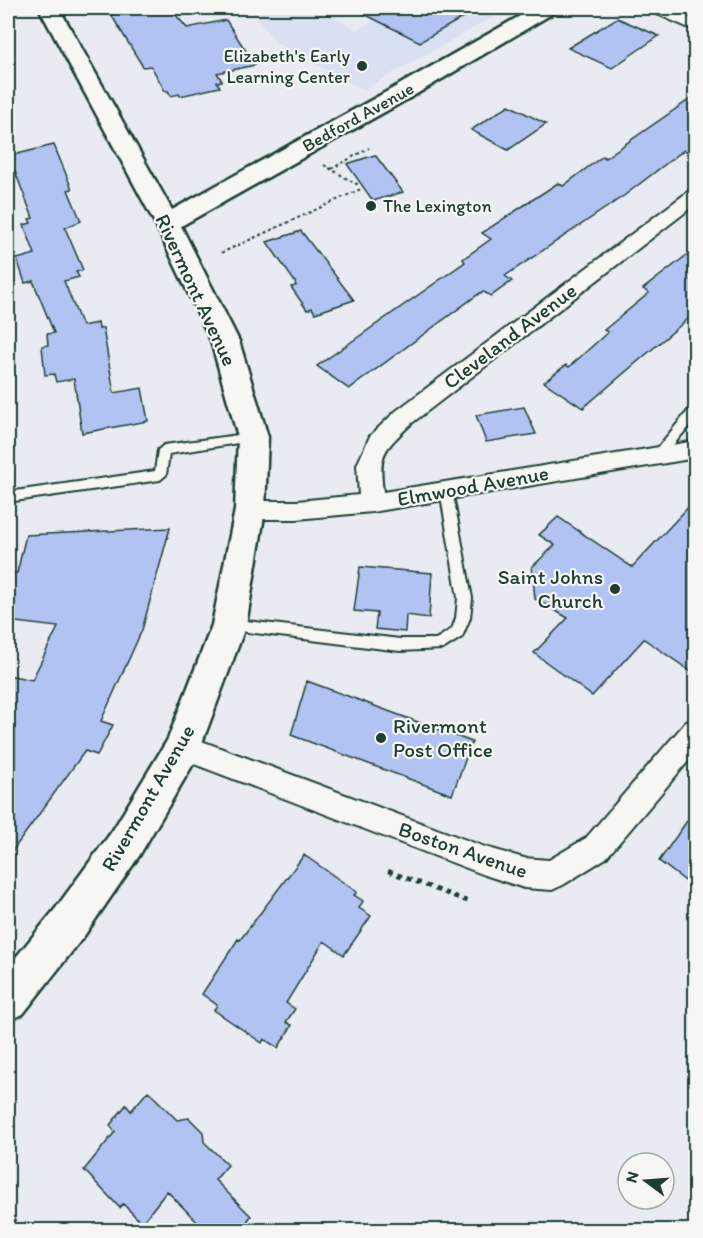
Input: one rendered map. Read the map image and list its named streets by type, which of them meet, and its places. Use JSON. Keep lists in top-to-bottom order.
{
  "streets": {
    "main road": ["Bedford Avenue", "Rivermont Avenue"],
    "street": ["Cleveland Avenue", "Elmwood Avenue", "Boston Avenue"]
  },
  "crossings": [
    ["Bedford Avenue", "Rivermont Avenue"],
    ["Rivermont Avenue", "Elmwood Avenue"],
    ["Rivermont Avenue", "Boston Avenue"],
    ["Cleveland Avenue", "Elmwood Avenue"]
  ],
  "places": [
    "Elizabeth's Early Learning Center",
    "The Lexington",
    "Saint Johns Church",
    "Rivermont Post Office"
  ],
  "north": "left"
}
